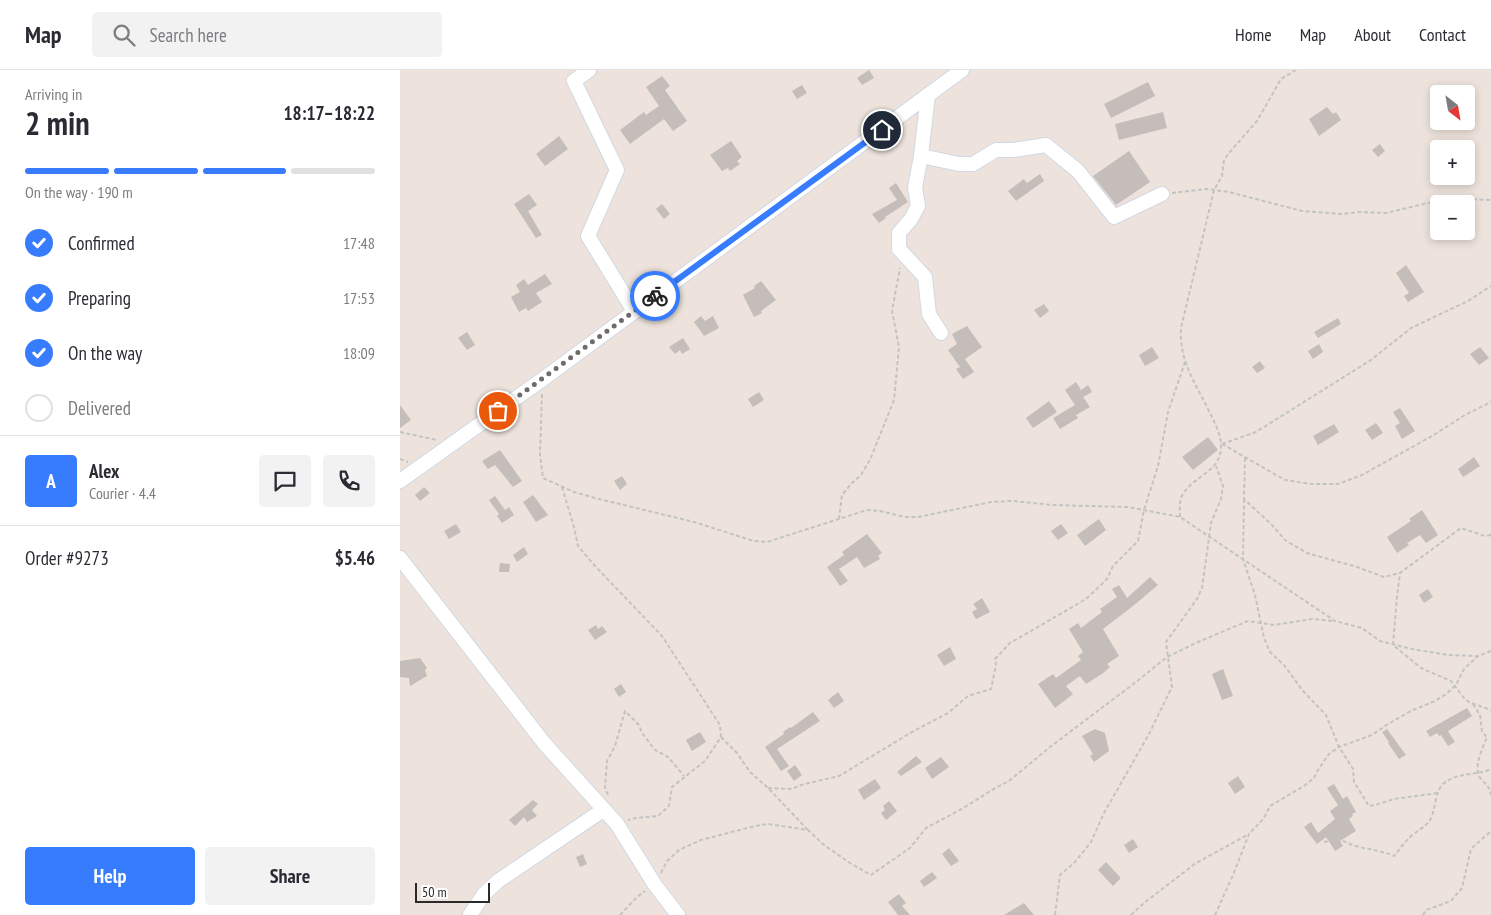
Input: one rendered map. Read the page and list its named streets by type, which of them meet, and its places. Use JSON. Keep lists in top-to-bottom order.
{
  "scale_bar": "50 m",
  "north": "bottom right",
  "page": {
    "header": "Map",
    "search": "Search here",
    "nav": [
      "Home",
      "Map",
      "About",
      "Contact"
    ],
    "heading": ["2 min", "Arriving in", "18:17–18:22"],
    "panel": [
      "Alex",
      "Courier · 4.4",
      "Order #9273",
      "$5.46"
    ],
    "map_buttons": ["+", "−"],
    "bar": "On the way · 190 m",
    "list": [
      ["Confirmed", "17:48"],
      ["Preparing", "17:53"],
      ["On the way", "18:09"],
      "Delivered"
    ],
    "round": "A",
    "buttons": ["Help", "Share"],
    "scale": "50 m"
  }
}
